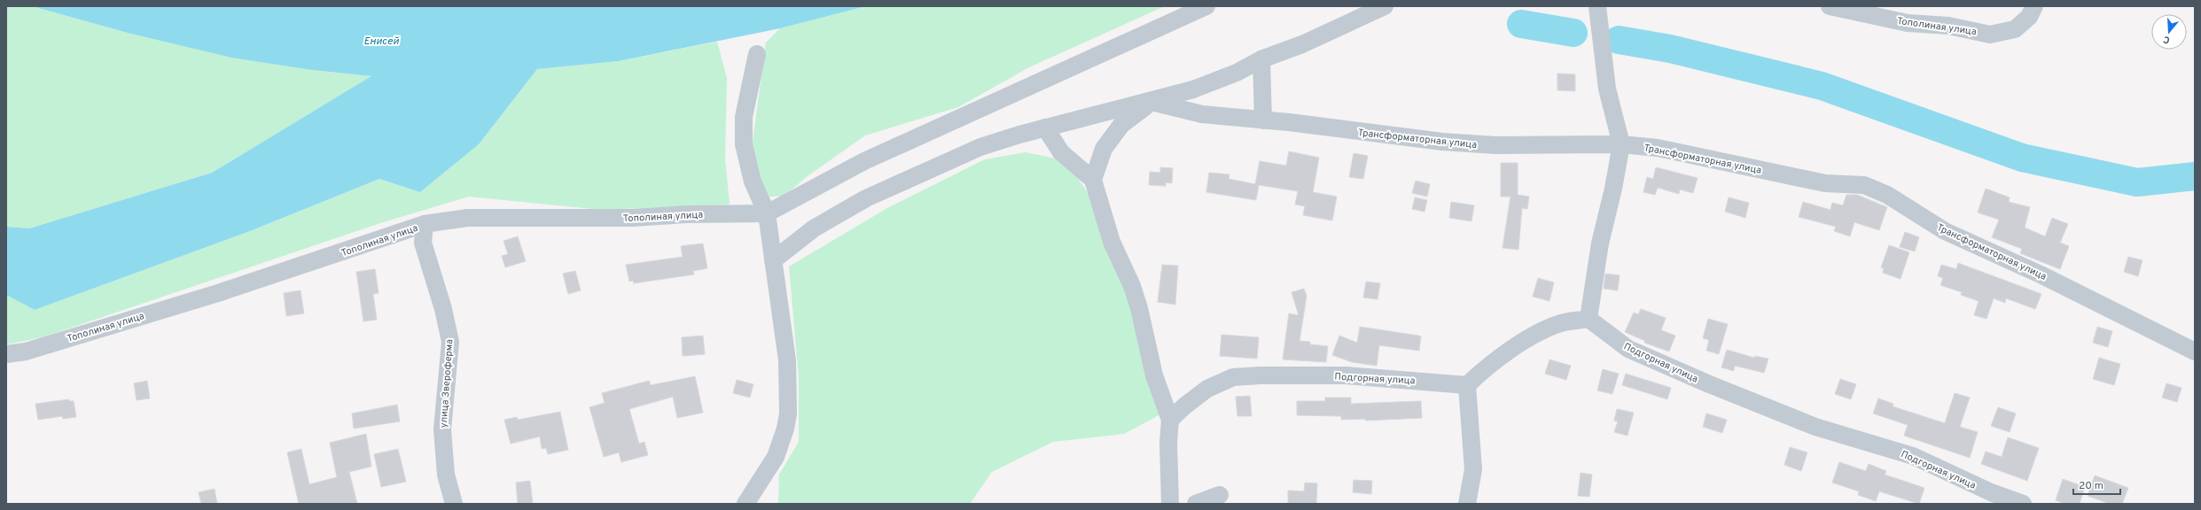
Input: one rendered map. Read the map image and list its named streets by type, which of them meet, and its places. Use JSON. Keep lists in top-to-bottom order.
{
  "streets": {
    "street": [
      "Тополиная улица",
      "Трансформаторная улица",
      "Подгорная улица",
      "улица Звероферма"
    ]
  },
  "crossings": [
    ["Тополиная улица", "улица Звероферма"]
  ],
  "water": ["Енисей"],
  "scale_bar": "20 m",
  "north": "bottom"
}
